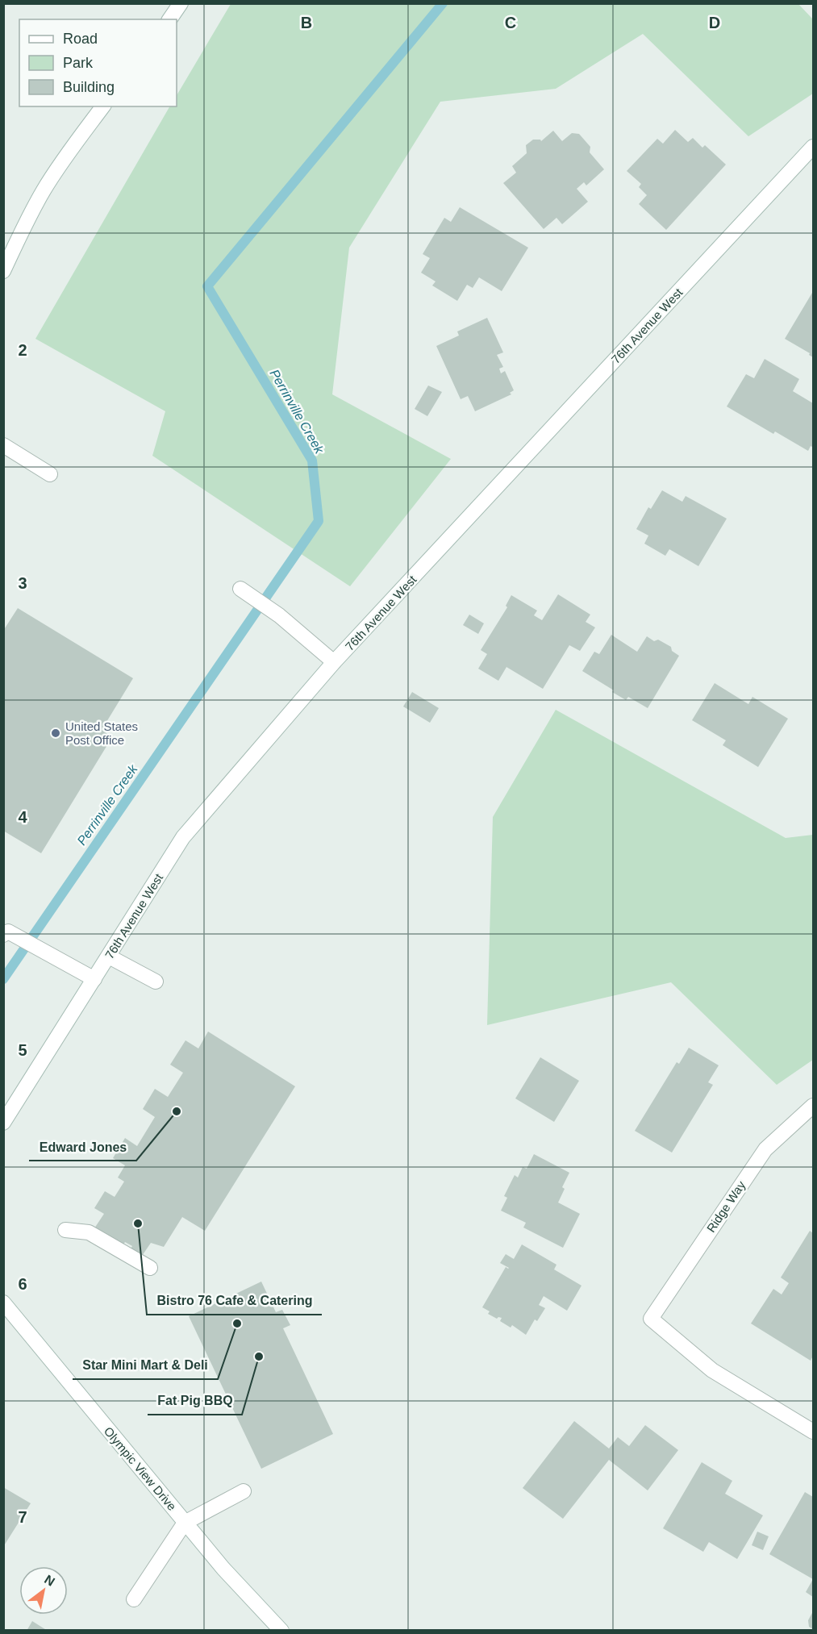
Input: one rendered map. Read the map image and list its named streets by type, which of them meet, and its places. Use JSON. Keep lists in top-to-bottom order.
{
  "streets": {
    "street": ["76th Avenue West", "Ridge Way", "Olympic View Drive"]
  },
  "water": ["Perrinville Creek"],
  "places": [
    "United States Post Office",
    "Edward Jones",
    "Bistro 76 Cafe & Catering",
    "Star Mini Mart & Deli",
    "Fat Pig BBQ"
  ],
  "legend": ["Road", "Park", "Building"],
  "north": "top right",
  "grid": {
    "columns": ["B", "C", "D"],
    "rows": [
      "2",
      "3",
      "4",
      "5",
      "6",
      "7"
    ]
  }
}
